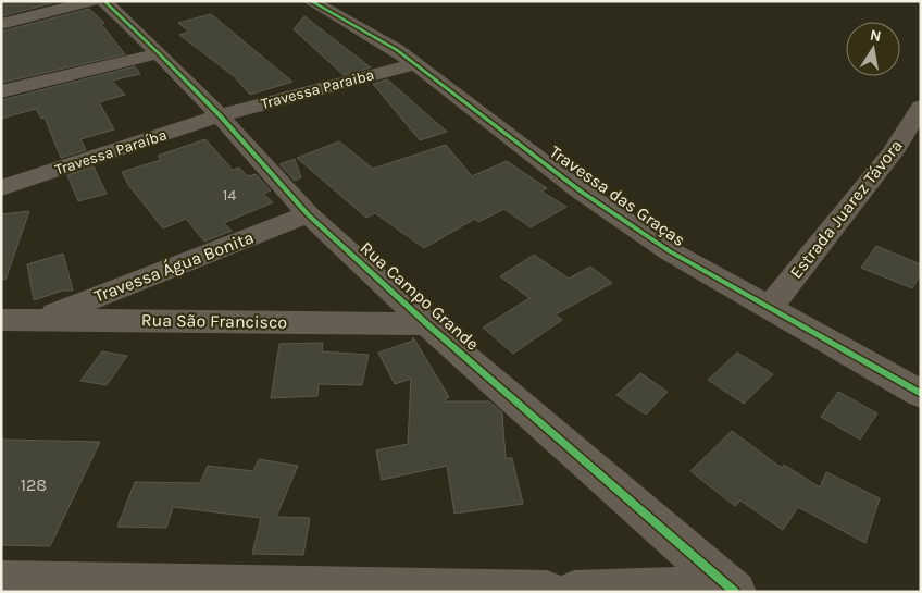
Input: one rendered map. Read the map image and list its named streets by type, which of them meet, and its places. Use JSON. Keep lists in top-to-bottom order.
{
  "streets": {
    "street": [
      "Travessa Paraiba",
      "Travessa Paraíba",
      "Travessa das Graças",
      "Estrada Juarez Távora",
      "Travessa Água Bonita",
      "Rua Campo Grande",
      "Rua São Francisco"
    ]
  },
  "crossings": [
    ["Travessa Paraiba", "Travessa Paraíba"],
    ["Travessa Paraiba", "Travessa das Graças"],
    ["Travessa Paraiba", "Rua Campo Grande"],
    ["Travessa Paraíba", "Rua Campo Grande"],
    ["Travessa das Graças", "Estrada Juarez Távora"],
    ["Travessa Água Bonita", "Rua Campo Grande"],
    ["Travessa Água Bonita", "Rua São Francisco"],
    ["Rua Campo Grande", "Rua São Francisco"]
  ],
  "house_numbers": ["14", "128"],
  "north": "top"
}
